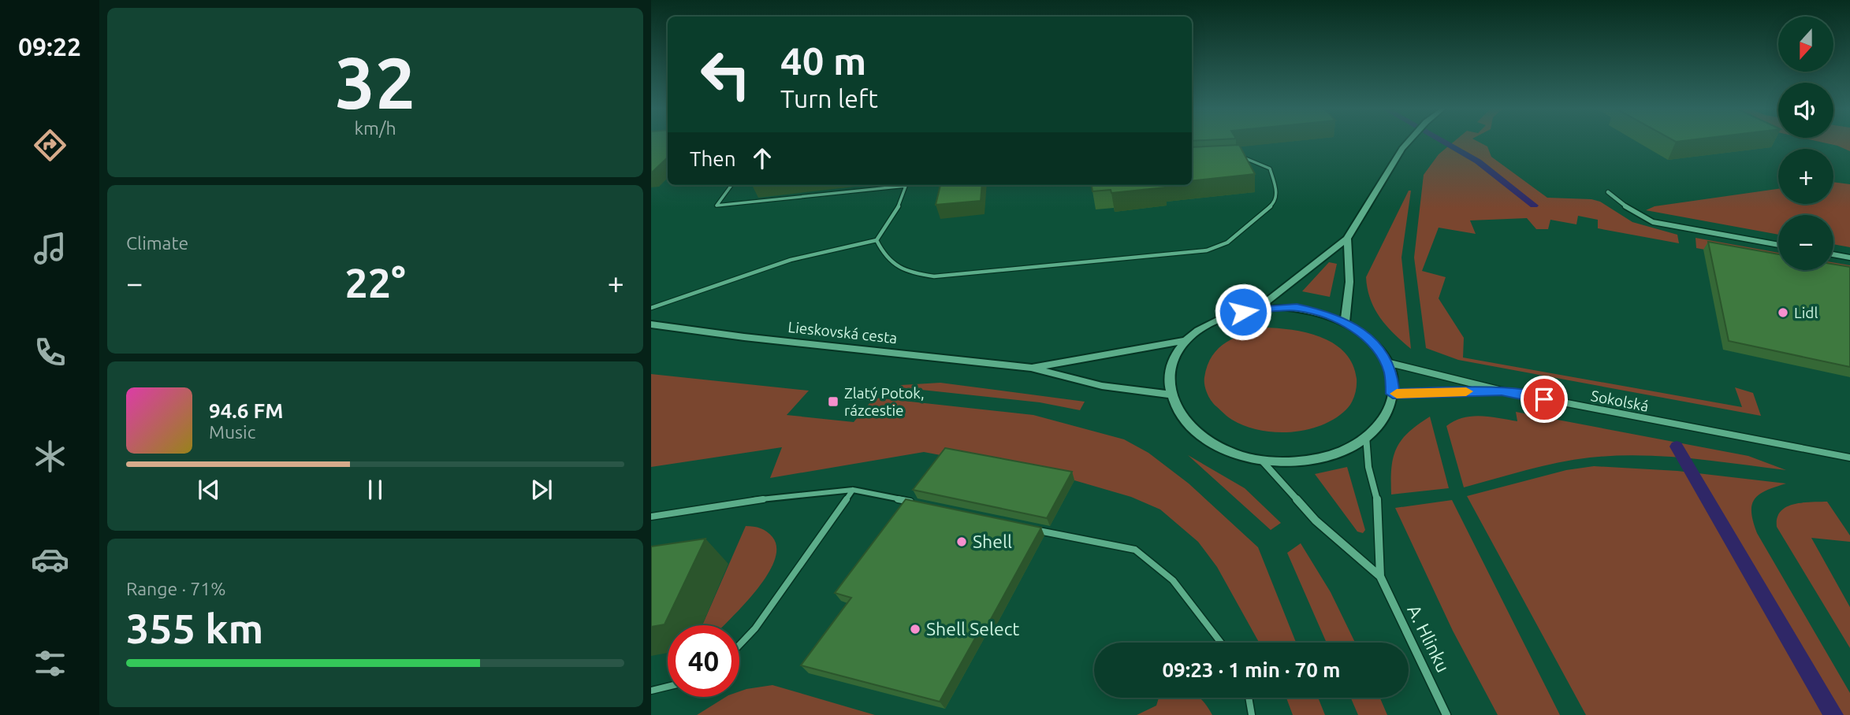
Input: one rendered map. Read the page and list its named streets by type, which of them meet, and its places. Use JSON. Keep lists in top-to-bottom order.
{
  "streets": {
    "street": ["Lieskovská cesta", "Sokolská", "A. Hlinku"]
  },
  "crossings": [
    ["Lieskovská cesta", "Sokolská"]
  ],
  "places": {
    "other": ["Lidl", "Shell", "Shell Select"],
    "transit": ["Zlatý Potok, rázcestie"]
  },
  "north": "bottom",
  "page": {
    "tabs": "09:22",
    "tile": [
      ["32", "km/h"],
      "Climate",
      ["Range · 71%", "355 km"]
    ],
    "map_buttons": ["+", "−"],
    "turn": ["40 m", "Turn left"],
    "then": "Then",
    "heat": ["−", "22°", "+"],
    "song": ["94.6 FM", "Music"],
    "limit": "40",
    "trip": "09:23 · 1 min · 70 m"
  }
}
